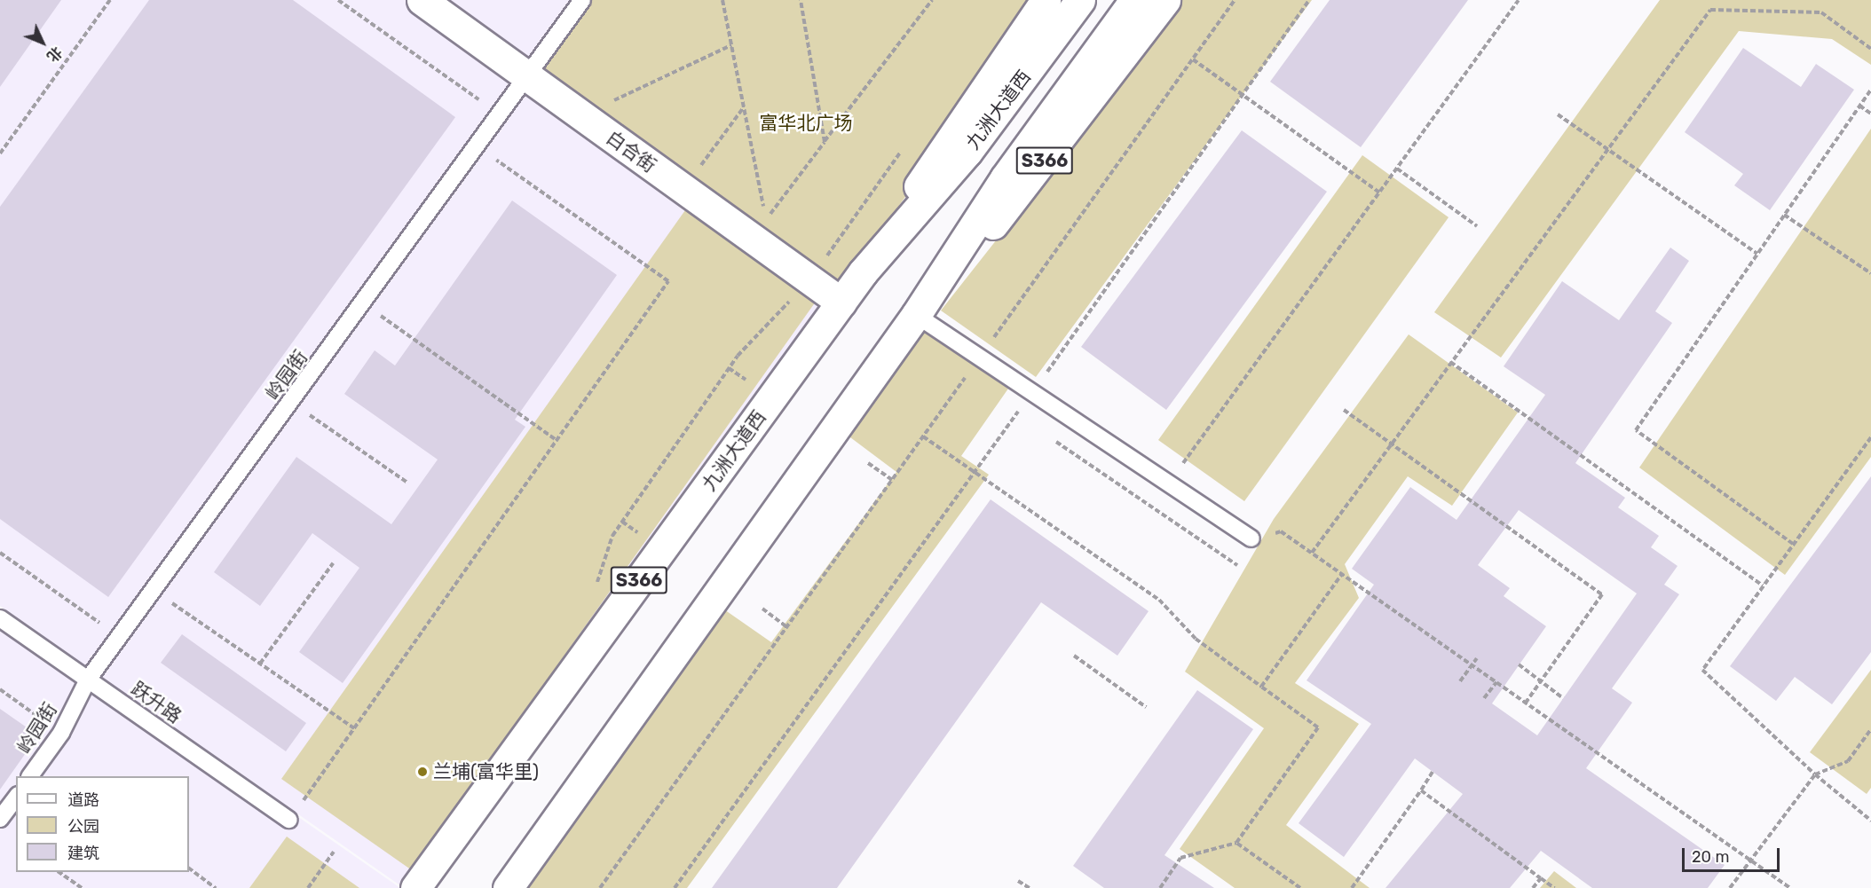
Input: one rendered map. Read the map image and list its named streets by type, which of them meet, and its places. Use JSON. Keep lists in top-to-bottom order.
{
  "streets": {
    "main road": ["九洲大道西", "白合街", "S366"],
    "lane": ["岭园街", "跃升路"]
  },
  "crossings": [
    ["九洲大道西", "白合街"],
    ["九洲大道西", "S366"],
    ["白合街", "岭园街"],
    ["岭园街", "跃升路"]
  ],
  "parks": ["富华北广场"],
  "places": ["兰埔(富华里)"],
  "legend": ["道路", "公园", "建筑"],
  "scale_bar": "20 m",
  "north": "bottom right"
}
